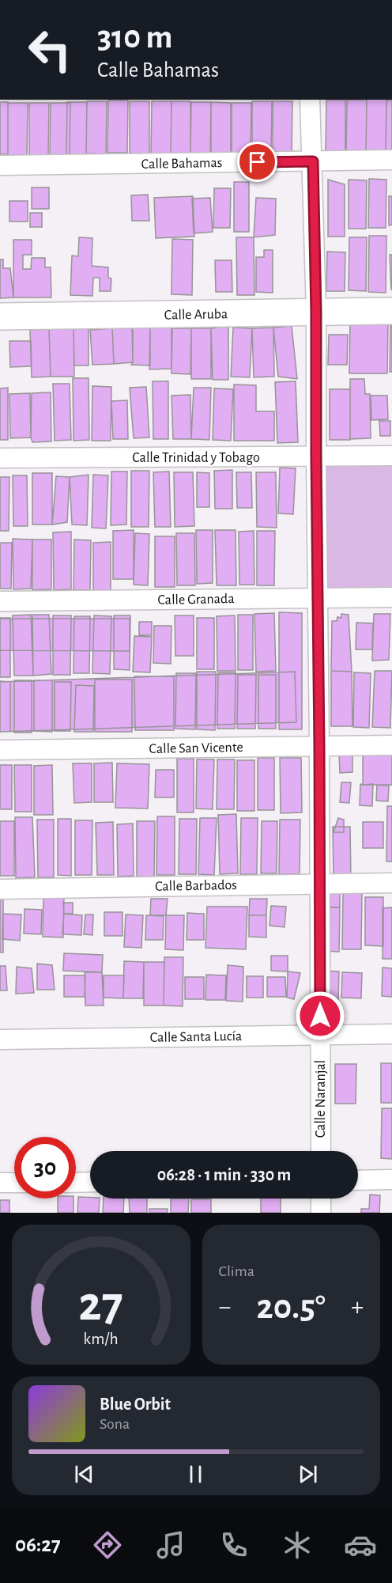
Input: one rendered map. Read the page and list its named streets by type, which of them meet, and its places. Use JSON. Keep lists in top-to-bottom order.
{
  "streets": {
    "street": [
      "Calle Bahamas",
      "Calle Aruba",
      "Calle Trinidad y Tobago",
      "Calle Granada",
      "Calle San Vicente",
      "Calle Barbados",
      "Calle Santa Lucía",
      "Calle Naranjal"
    ]
  },
  "crossings": [
    ["Calle Bahamas", "Calle Naranjal"],
    ["Calle Aruba", "Calle Naranjal"],
    ["Calle Trinidad y Tobago", "Calle Naranjal"],
    ["Calle Granada", "Calle Naranjal"],
    ["Calle San Vicente", "Calle Naranjal"],
    ["Calle Barbados", "Calle Naranjal"],
    ["Calle Santa Lucía", "Calle Naranjal"]
  ],
  "page": {
    "turn": ["310 m", "Calle Bahamas"],
    "limit": "30",
    "trip": "06:28 · 1 min · 330 m",
    "tile": "Clima",
    "heat": ["−", "20.5°", "+"],
    "song": ["Blue Orbit", "Sona"],
    "tabs": "06:27",
    "gauge": ["27", "km/h"]
  }
}
